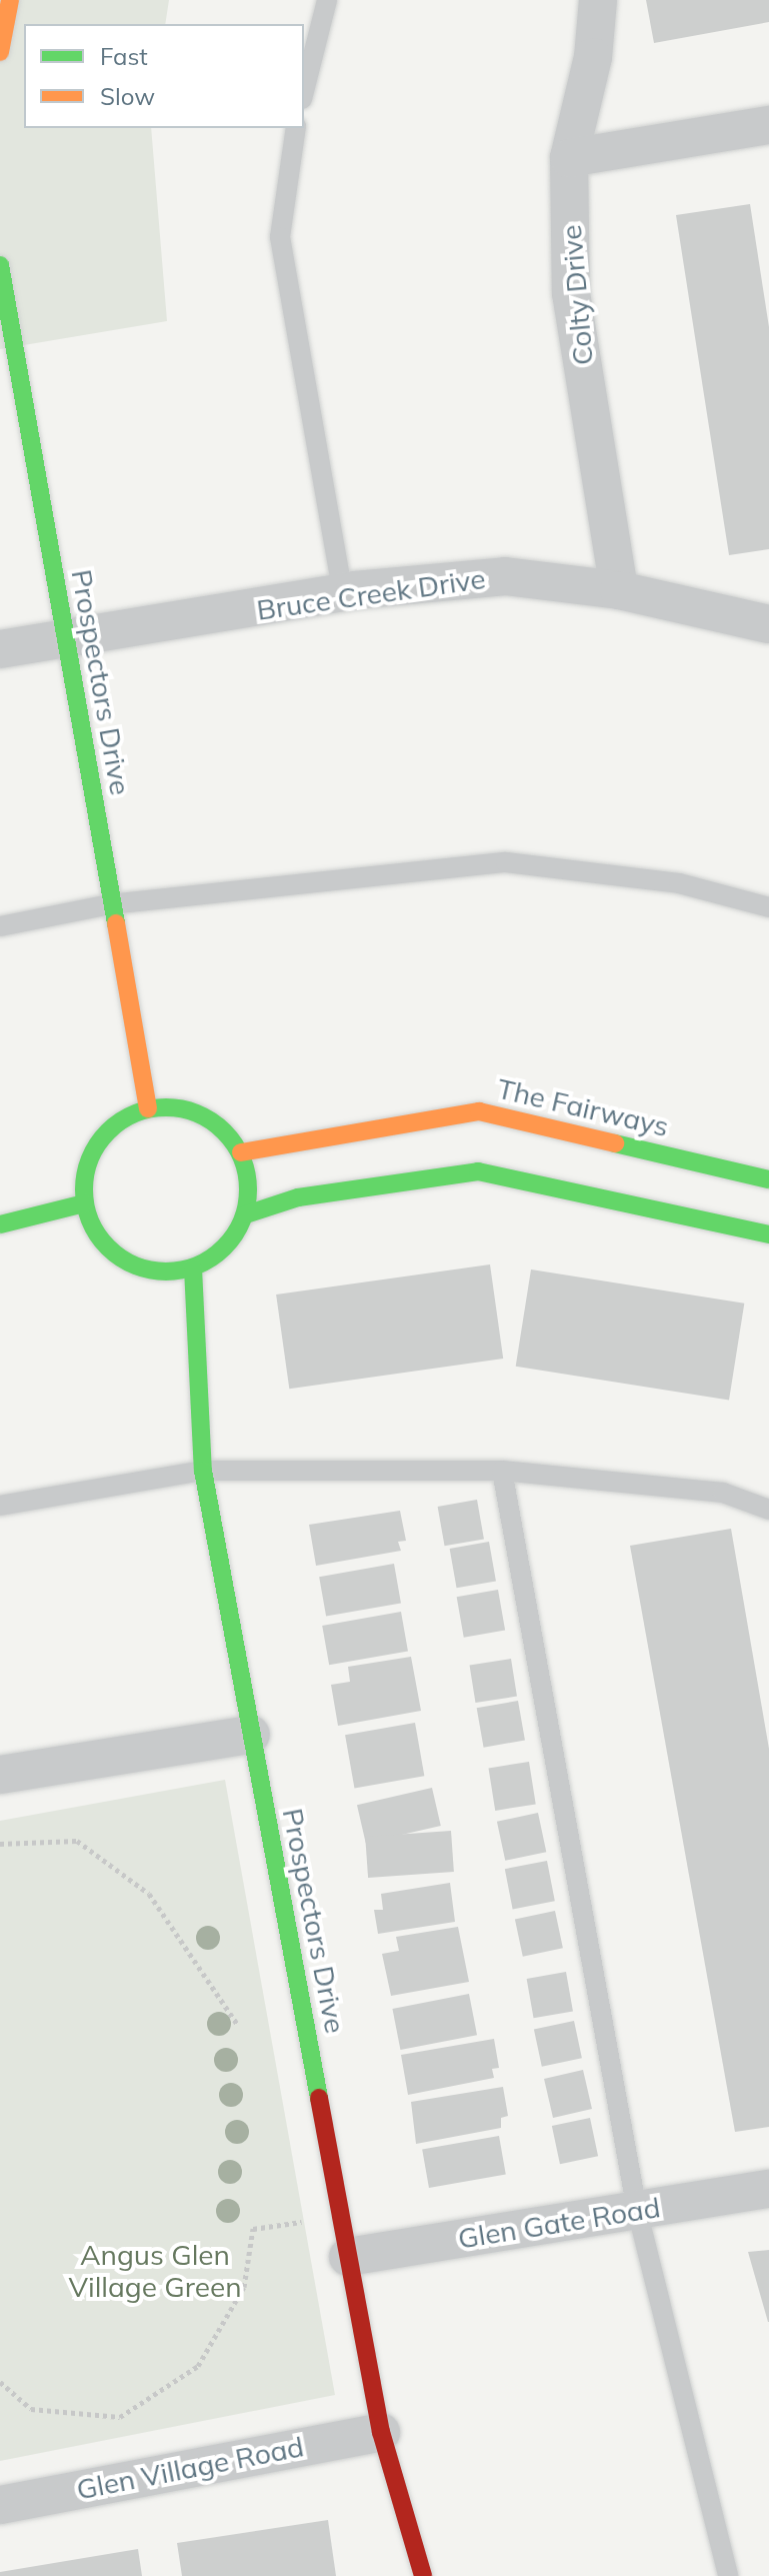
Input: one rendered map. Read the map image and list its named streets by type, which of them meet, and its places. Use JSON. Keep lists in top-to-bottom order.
{
  "streets": {
    "street": [
      "Colty Drive",
      "Bruce Creek Drive",
      "Prospectors Drive",
      "The Fairways",
      "Glen Gate Road",
      "Glen Village Road"
    ]
  },
  "crossings": [
    ["Colty Drive", "Bruce Creek Drive"],
    ["Bruce Creek Drive", "Prospectors Drive"],
    ["Prospectors Drive", "The Fairways"],
    ["Prospectors Drive", "Glen Gate Road"],
    ["Prospectors Drive", "Glen Village Road"]
  ],
  "parks": ["Angus Glen Village Green"],
  "legend": ["Fast", "Slow"]
}
